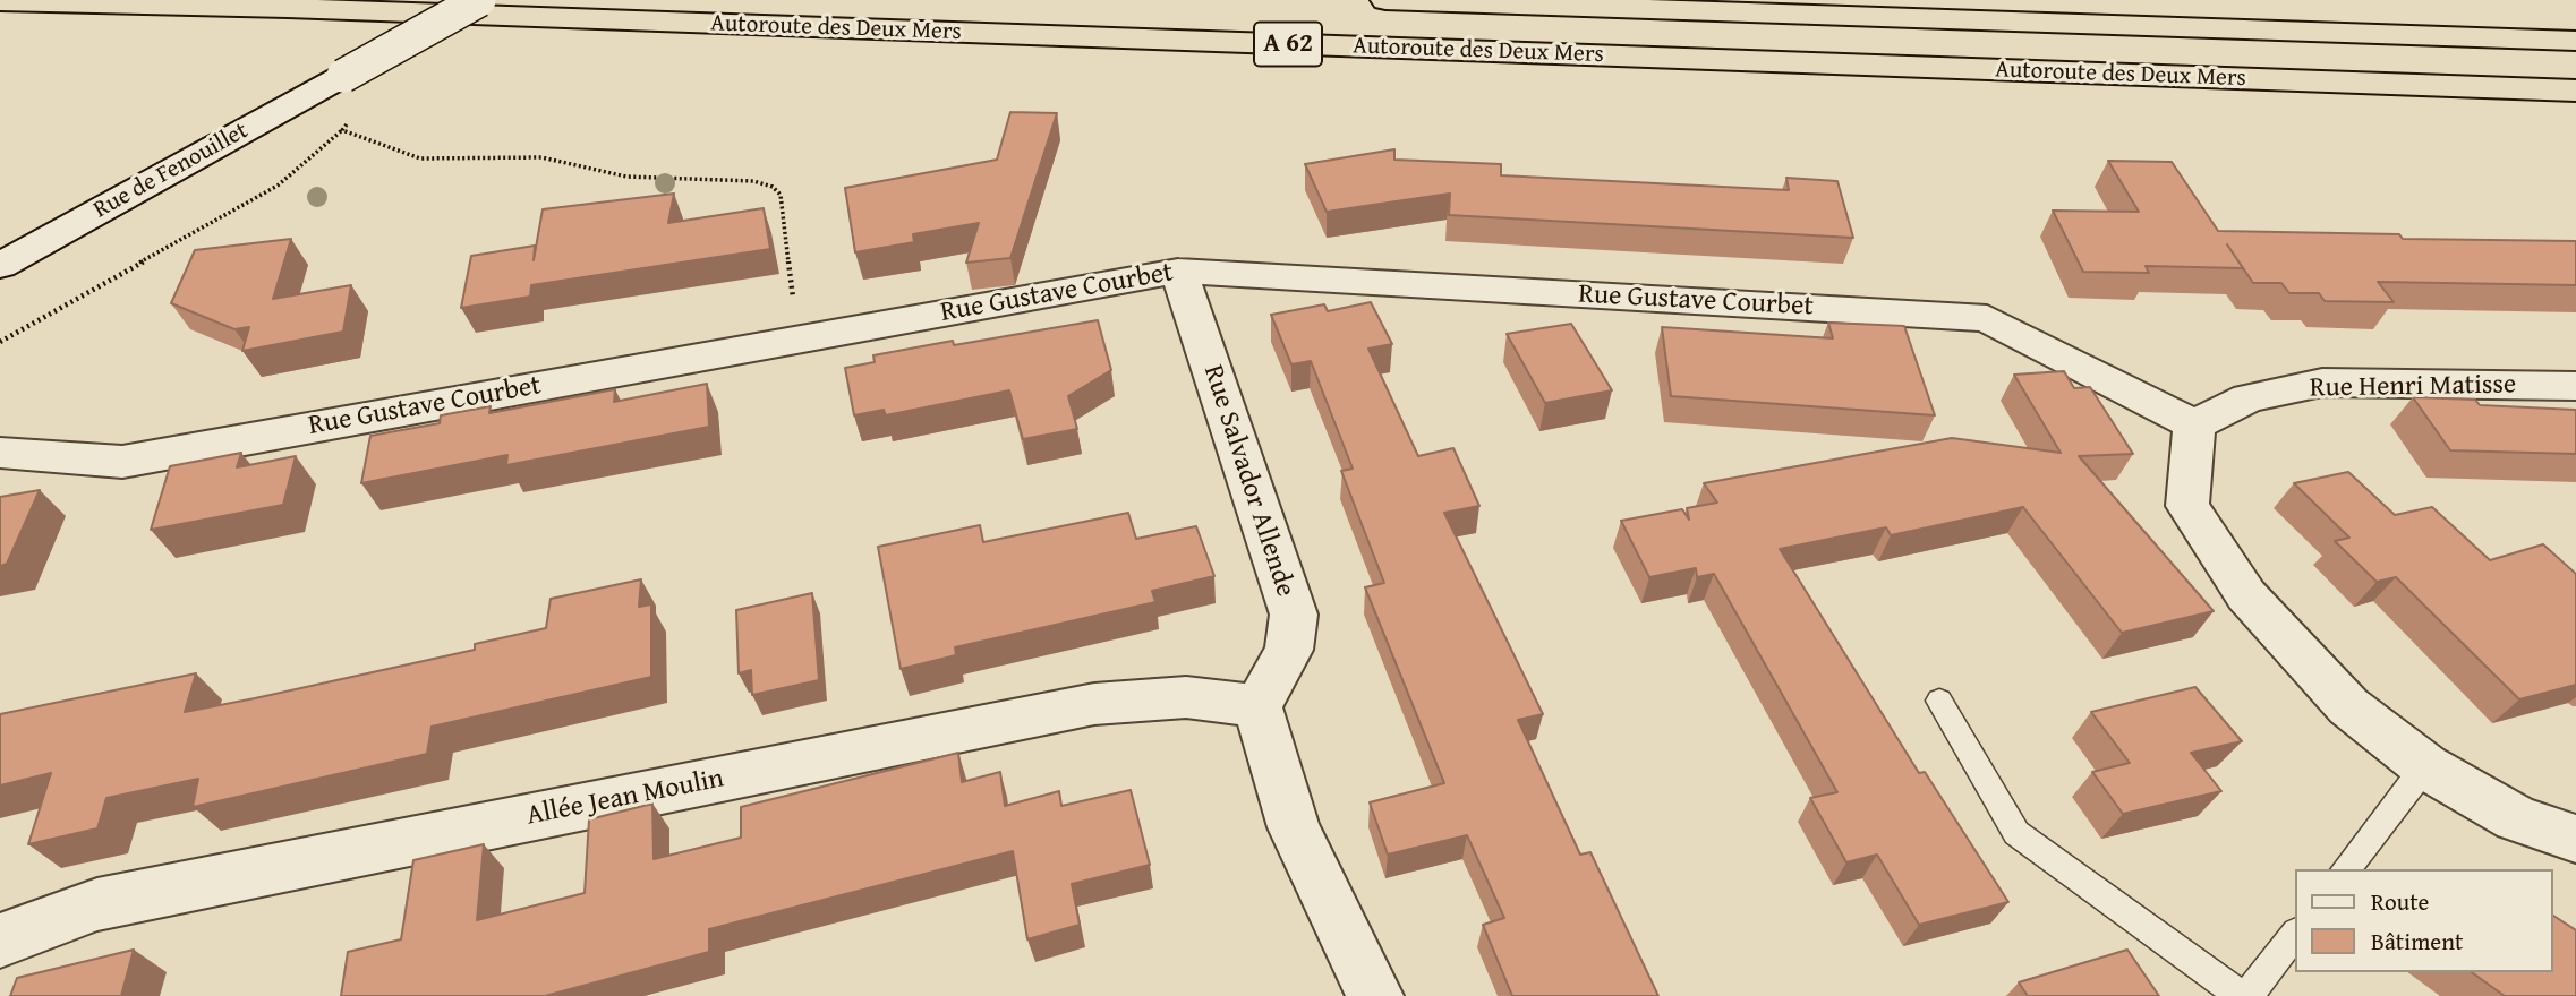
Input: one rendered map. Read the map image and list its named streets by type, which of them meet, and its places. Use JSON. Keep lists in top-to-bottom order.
{
  "streets": {
    "highway": ["Autoroute des Deux Mers", "A 62"],
    "street": [
      "Rue de Fenouillet",
      "Rue Gustave Courbet",
      "Rue Henri Matisse",
      "Rue Salvador Allende",
      "Allée Jean Moulin"
    ]
  },
  "crossings": [
    ["Rue Gustave Courbet", "Rue Henri Matisse"],
    ["Rue Gustave Courbet", "Rue Salvador Allende"],
    ["Rue Salvador Allende", "Allée Jean Moulin"]
  ],
  "legend": ["Route", "Bâtiment"]
}
